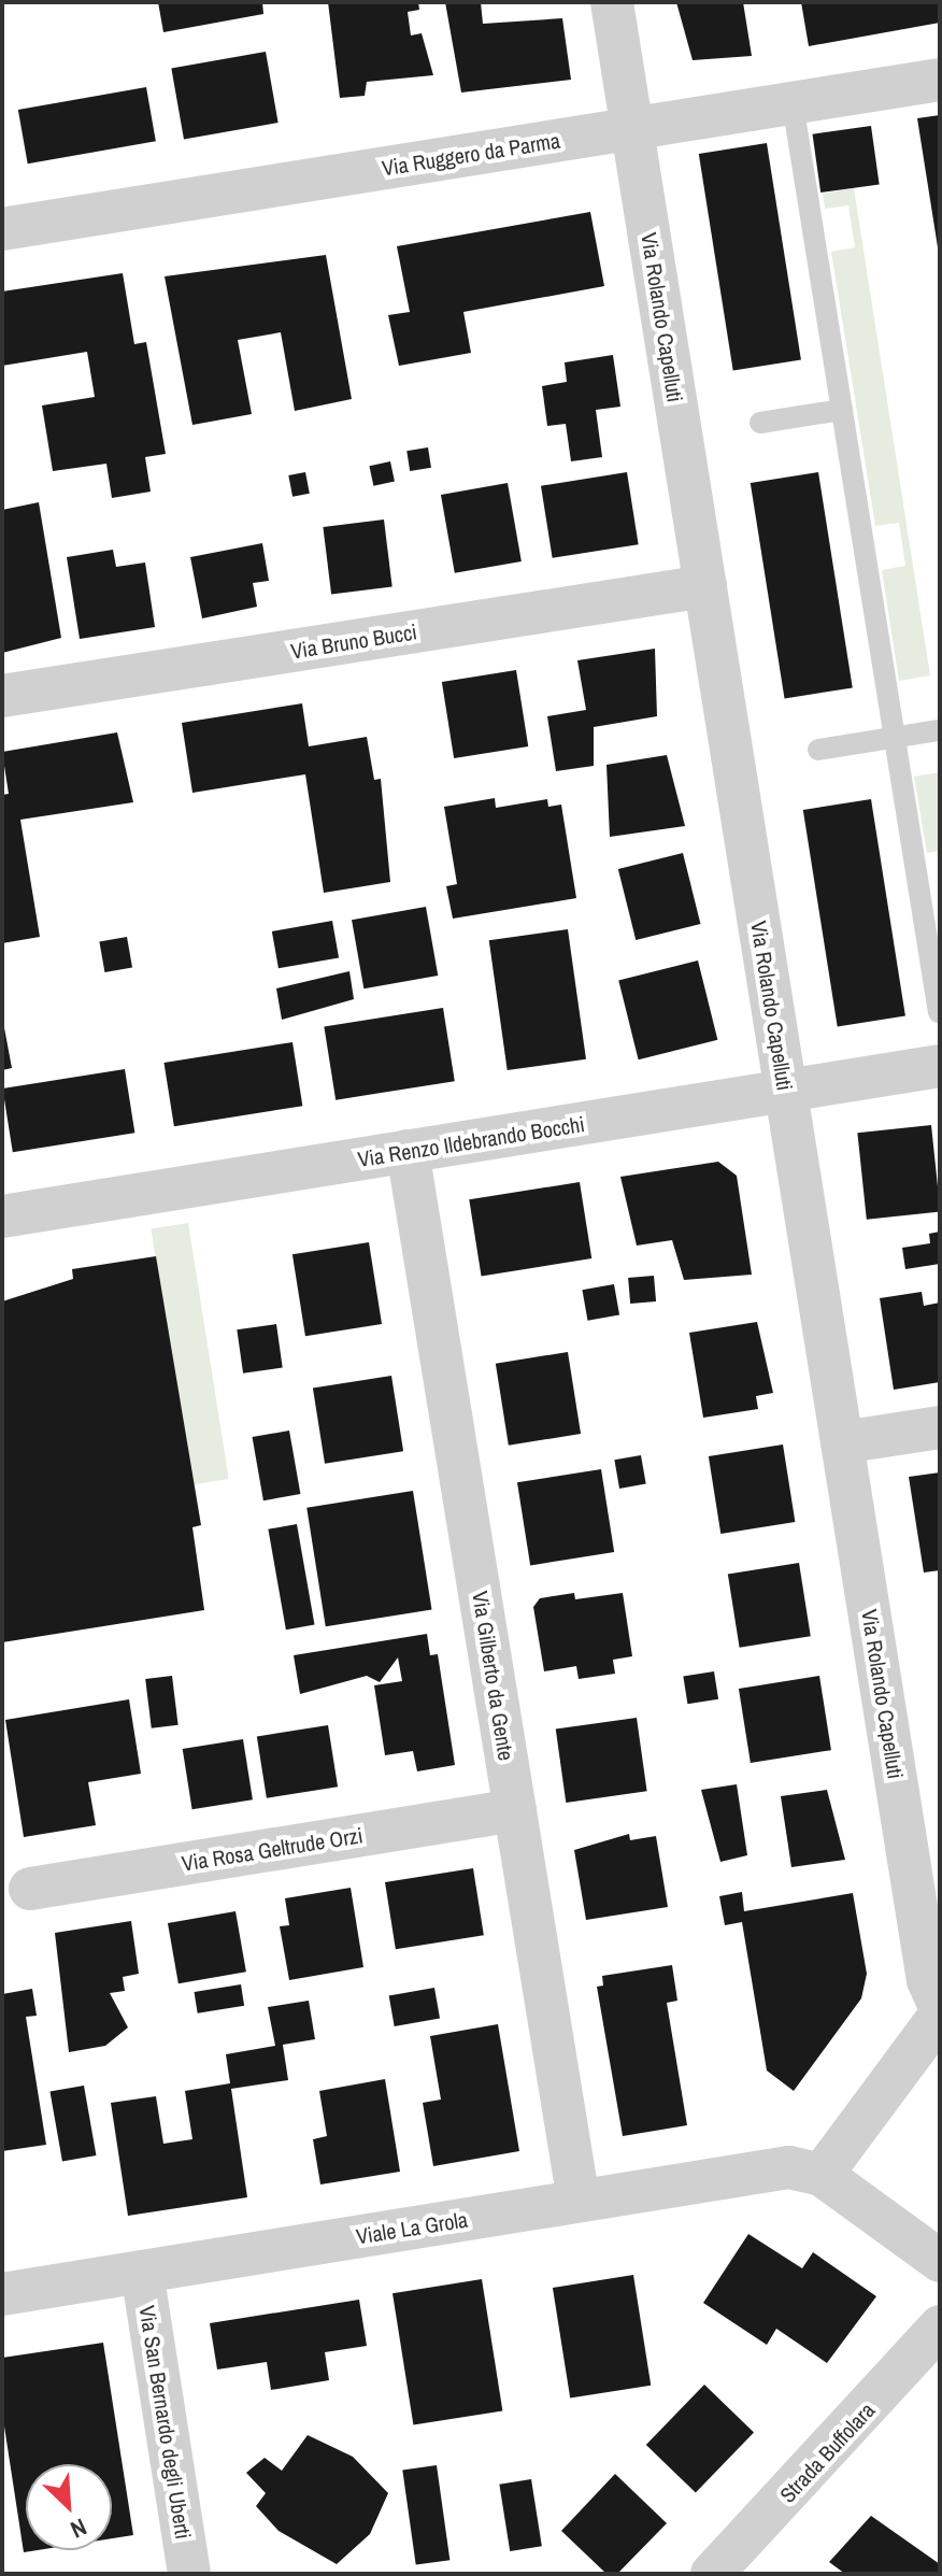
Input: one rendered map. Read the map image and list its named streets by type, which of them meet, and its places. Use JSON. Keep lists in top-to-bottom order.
{
  "streets": {
    "street": [
      "Via Ruggero da Parma",
      "Via Rolando Capelluti",
      "Via Bruno Bucci",
      "Via Renzo Ildebrando Bocchi",
      "Via Gilberto da Gente",
      "Via Rosa Geltrude Orzi",
      "Viale La Grola",
      "Via San Bernardo degli Uberti",
      "Strada Buffolara"
    ]
  },
  "crossings": [
    ["Via Ruggero da Parma", "Via Rolando Capelluti"],
    ["Via Rolando Capelluti", "Via Bruno Bucci"],
    ["Via Rolando Capelluti", "Via Renzo Ildebrando Bocchi"],
    ["Via Renzo Ildebrando Bocchi", "Via Gilberto da Gente"],
    ["Via Gilberto da Gente", "Via Rosa Geltrude Orzi"],
    ["Via Gilberto da Gente", "Viale La Grola"],
    ["Viale La Grola", "Via San Bernardo degli Uberti"]
  ],
  "north": "bottom right"
}
